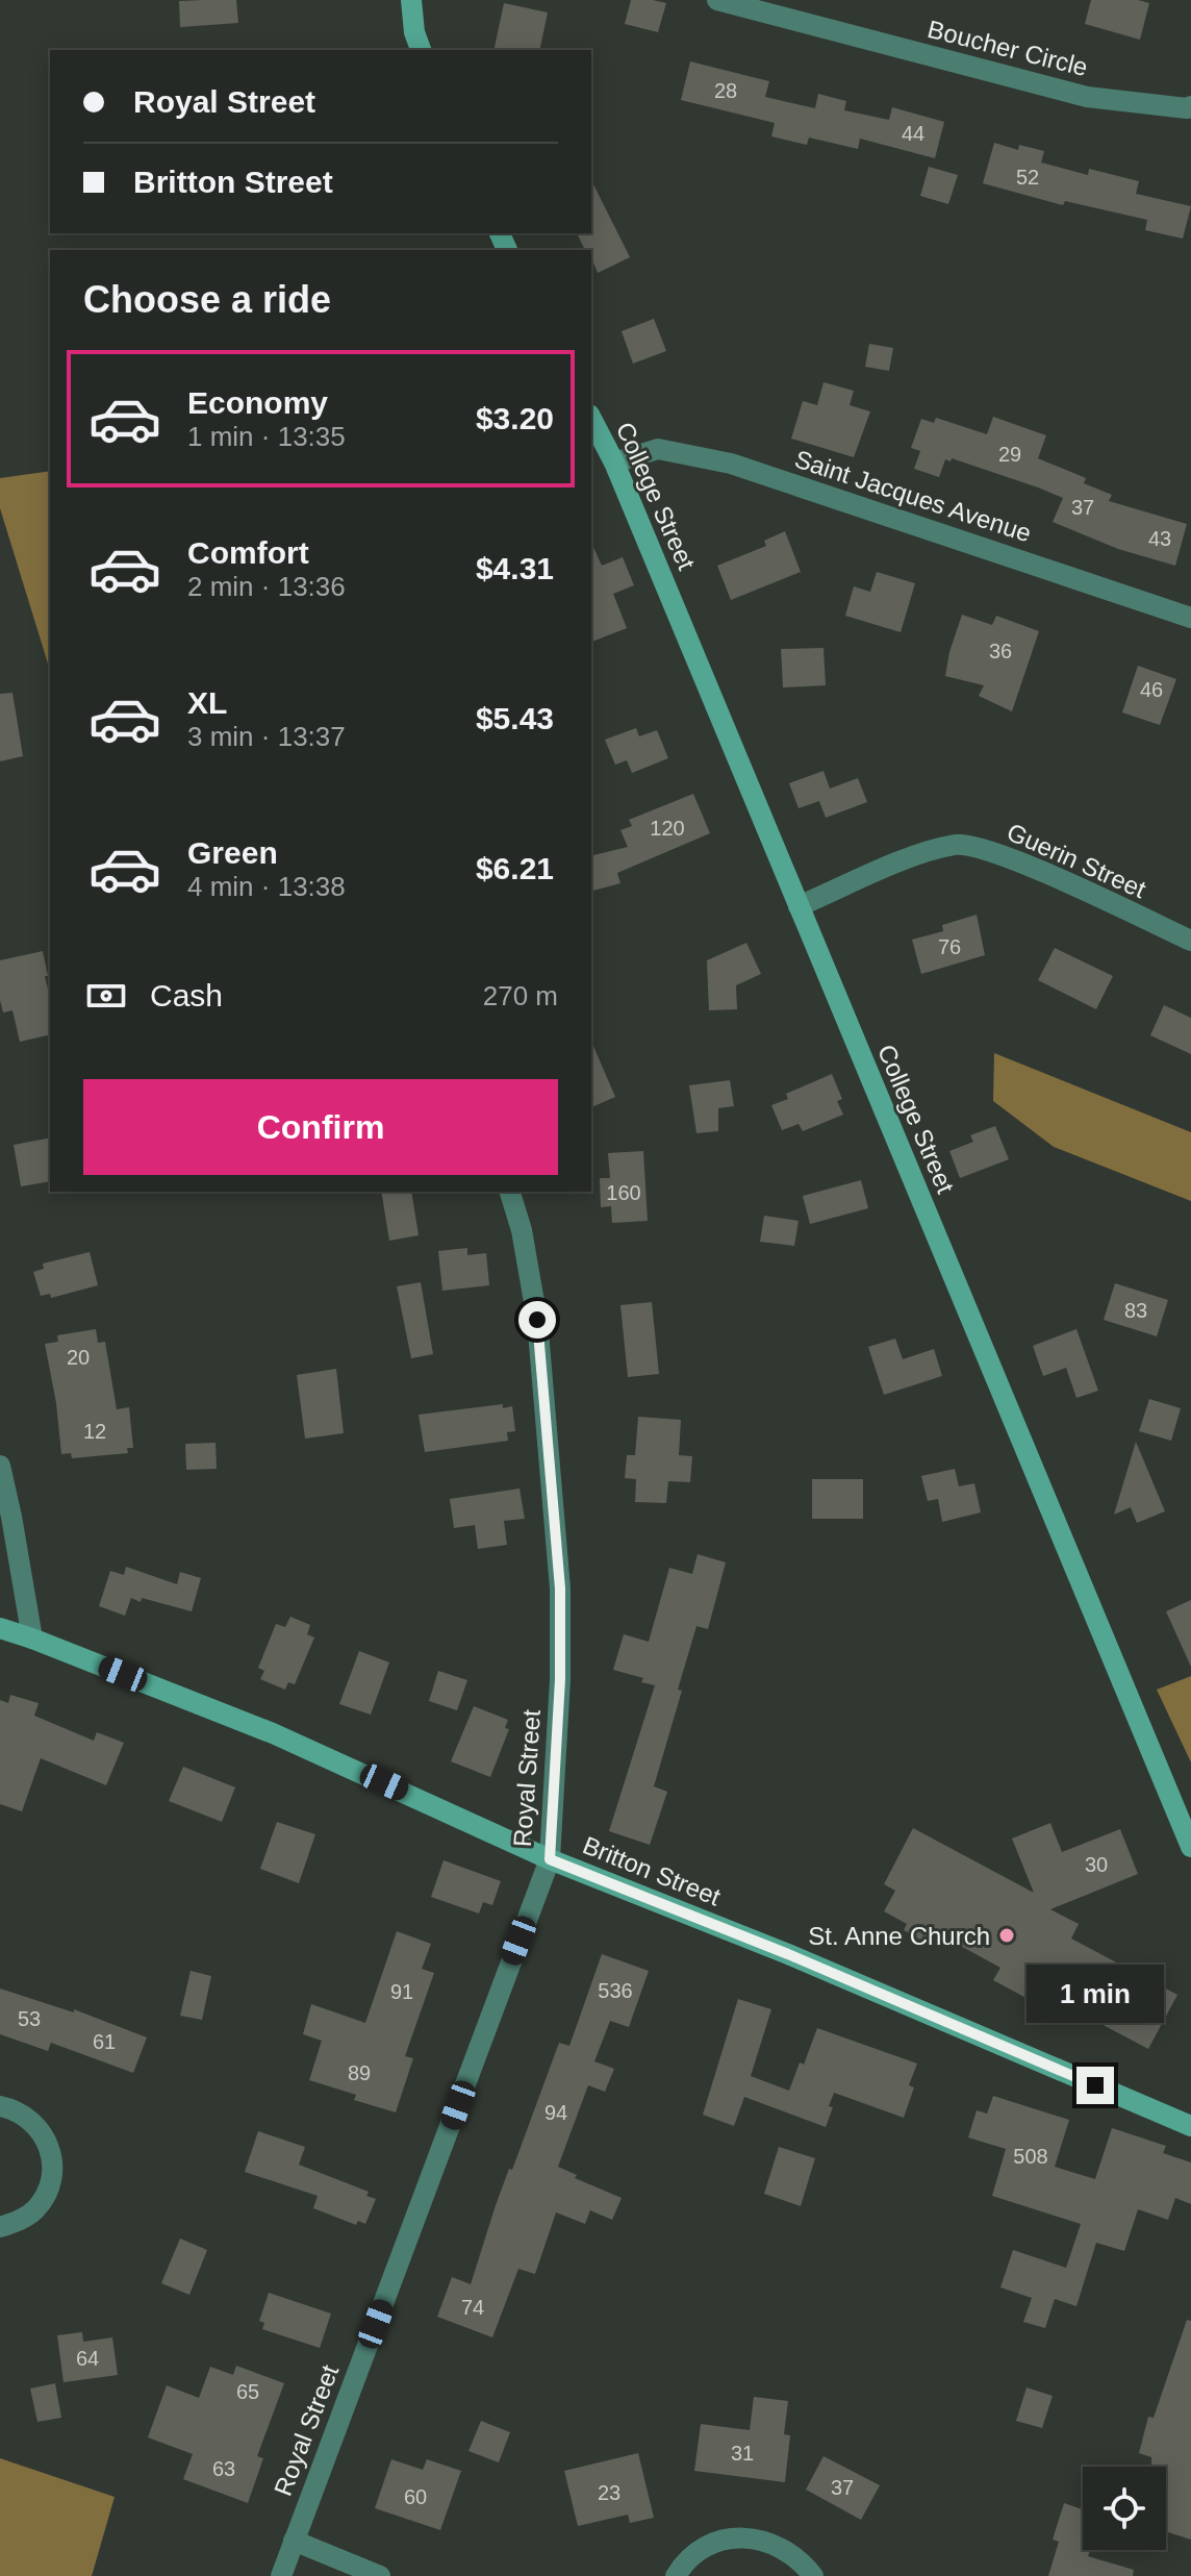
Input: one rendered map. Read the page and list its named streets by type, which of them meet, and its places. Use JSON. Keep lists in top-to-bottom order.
{
  "streets": {
    "street": [
      "Boucher Circle",
      "College Street",
      "Saint Jacques Avenue",
      "Guerin Street",
      "Royal Street",
      "Britton Street"
    ]
  },
  "crossings": [
    ["College Street", "Saint Jacques Avenue"],
    ["College Street", "Guerin Street"],
    ["Royal Street", "Britton Street"]
  ],
  "places": ["St. Anne Church"],
  "house_numbers": [
    "28",
    "44",
    "52",
    "29",
    "37",
    "43",
    "36",
    "46",
    "120",
    "76",
    "160",
    "83",
    "20",
    "12",
    "30",
    "536",
    "91",
    "53",
    "61",
    "89",
    "94",
    "508",
    "74",
    "64",
    "65",
    "31",
    "63",
    "37",
    "23",
    "60"
  ],
  "page": {
    "banner": ["Royal Street", "Britton Street"],
    "heading": "Choose a ride",
    "list": [
      {
        "name": "Economy",
        "note": "1 min · 13:35",
        "value": "$3.20"
      },
      {
        "name": "Comfort",
        "note": "2 min · 13:36",
        "value": "$4.31"
      },
      {
        "name": "XL",
        "note": "3 min · 13:37",
        "value": "$5.43"
      },
      {
        "name": "Green",
        "note": "4 min · 13:38",
        "value": "$6.21"
      }
    ],
    "pay": ["Cash", "270 m"],
    "buttons": "Confirm",
    "bubble": "1 min"
  }
}
